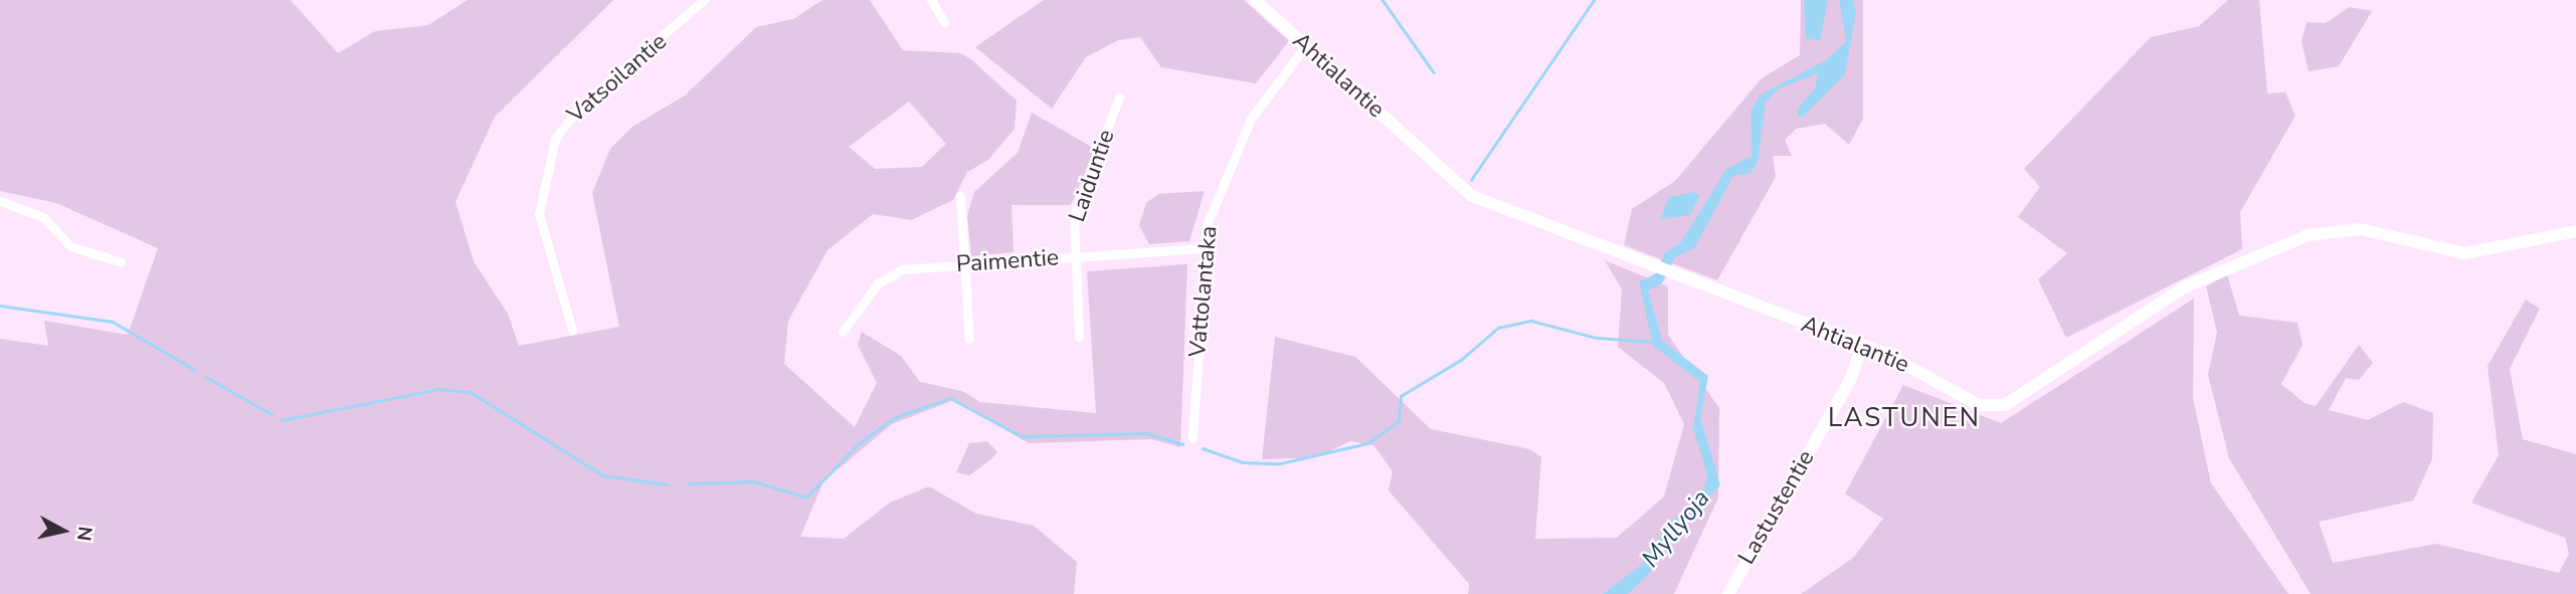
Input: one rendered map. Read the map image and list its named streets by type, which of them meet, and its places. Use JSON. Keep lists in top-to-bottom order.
{
  "streets": {
    "street": [
      "Ahtialantie",
      "Vatsoilantie",
      "Laiduntie",
      "Paimentie",
      "Vattolantaka",
      "Lastustentie"
    ]
  },
  "crossings": [
    ["Ahtialantie", "Vattolantaka"],
    ["Ahtialantie", "Lastustentie"],
    ["Laiduntie", "Paimentie"],
    ["Paimentie", "Vattolantaka"]
  ],
  "districts": ["LASTUNEN"],
  "water": ["Myllyoja"],
  "north": "right"
}
